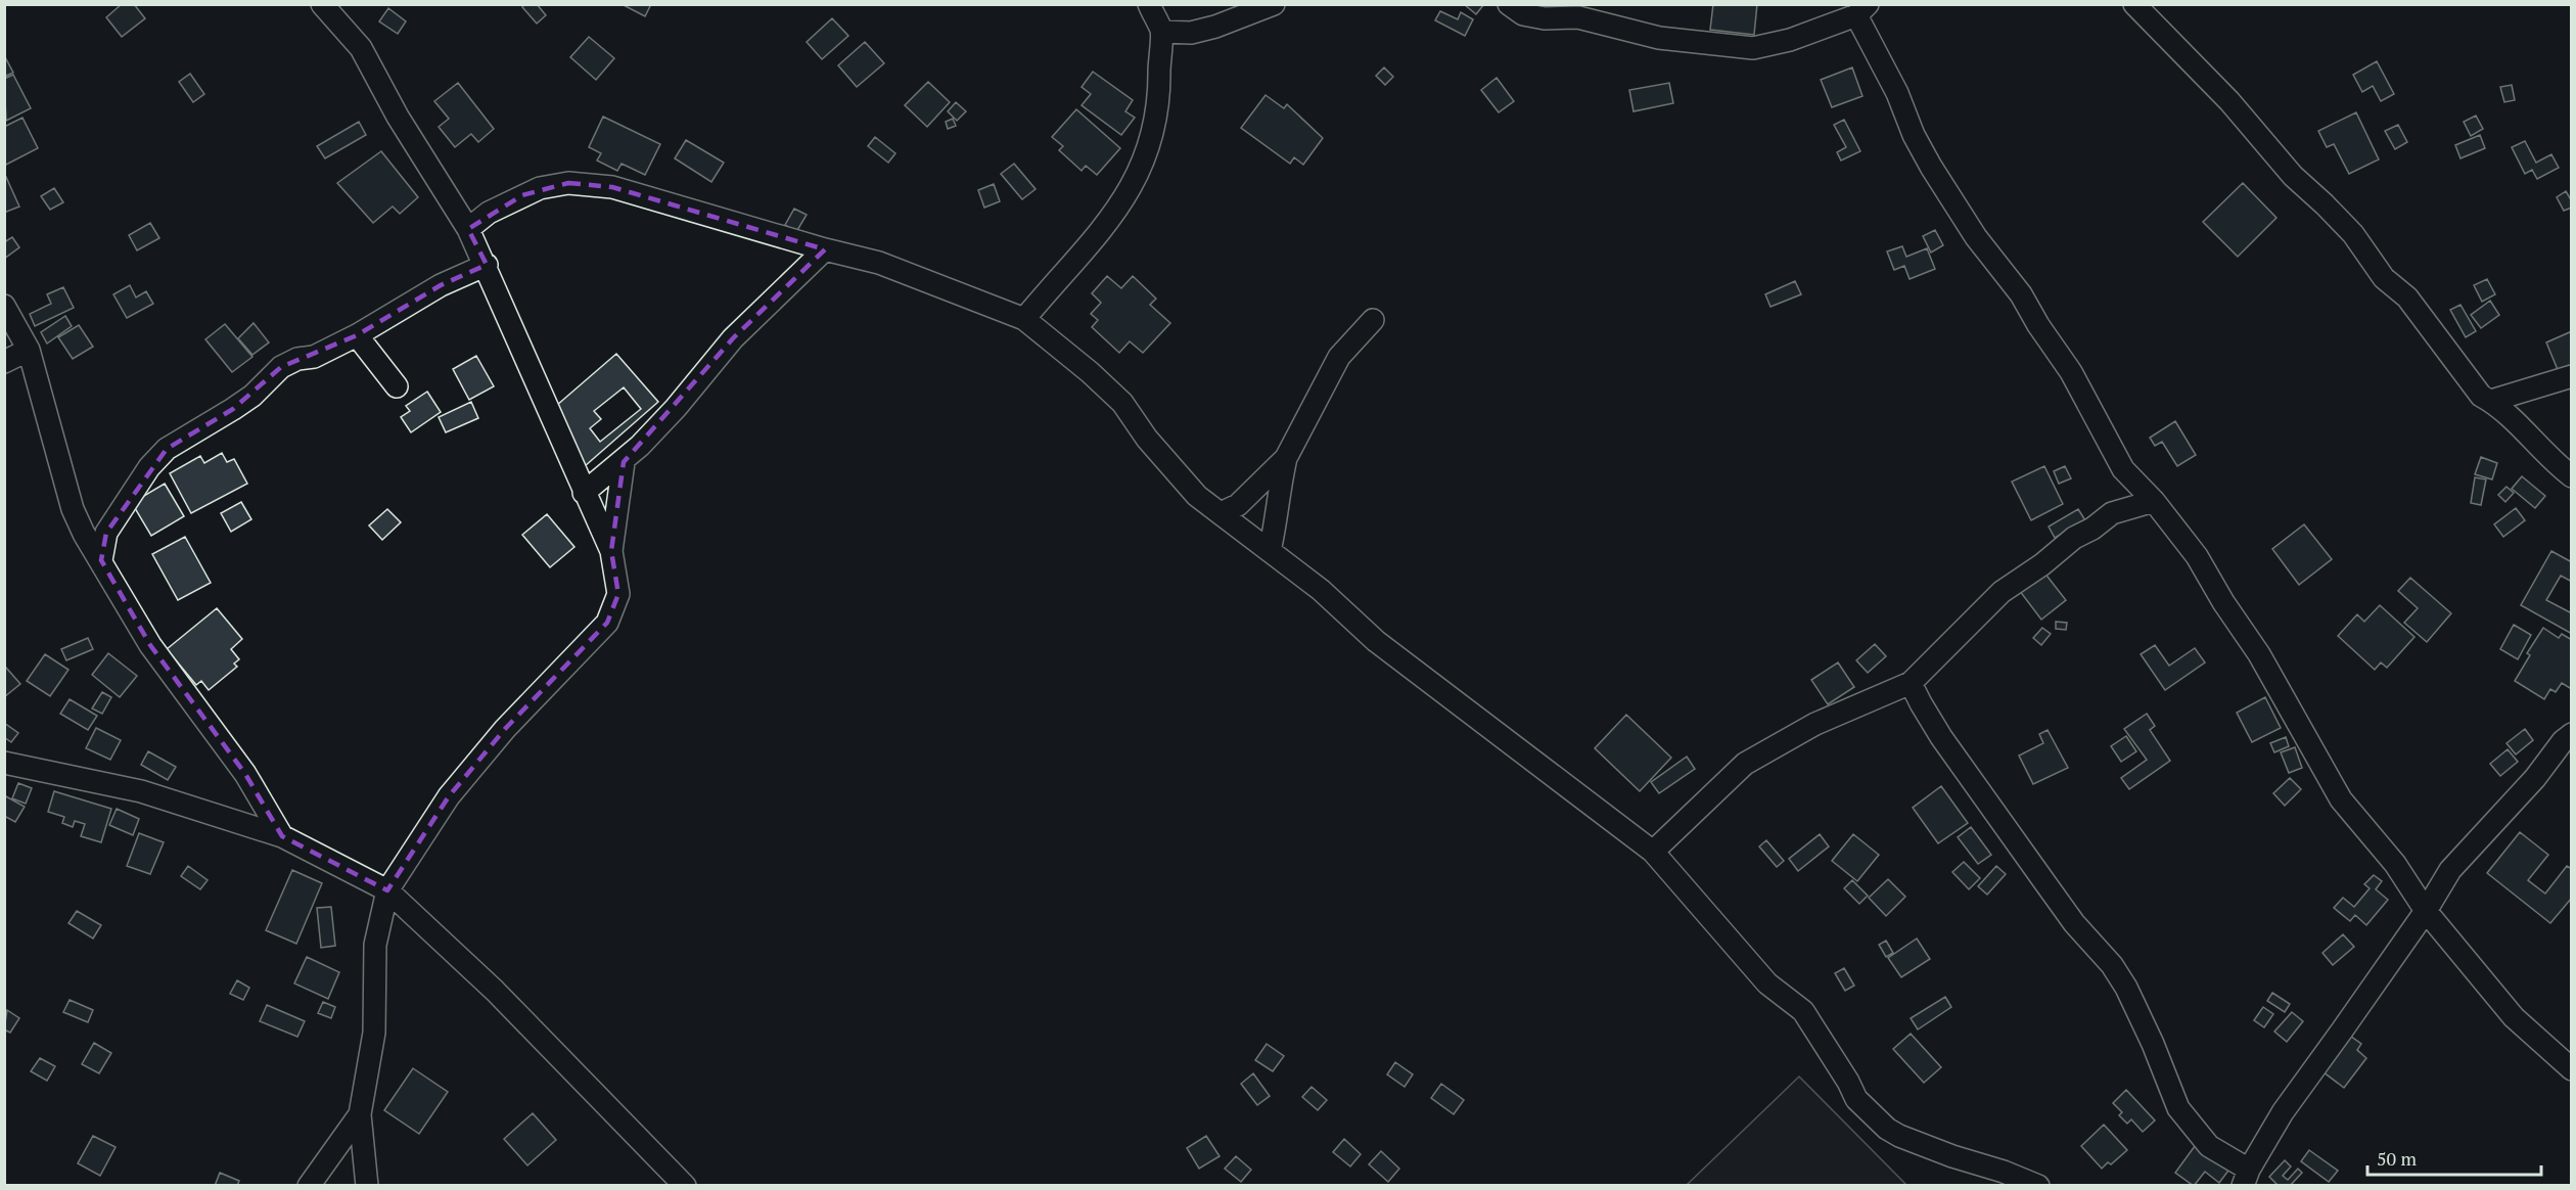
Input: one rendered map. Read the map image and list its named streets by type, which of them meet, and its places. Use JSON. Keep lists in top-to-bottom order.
{
  "scale_bar": "50 m"
}
